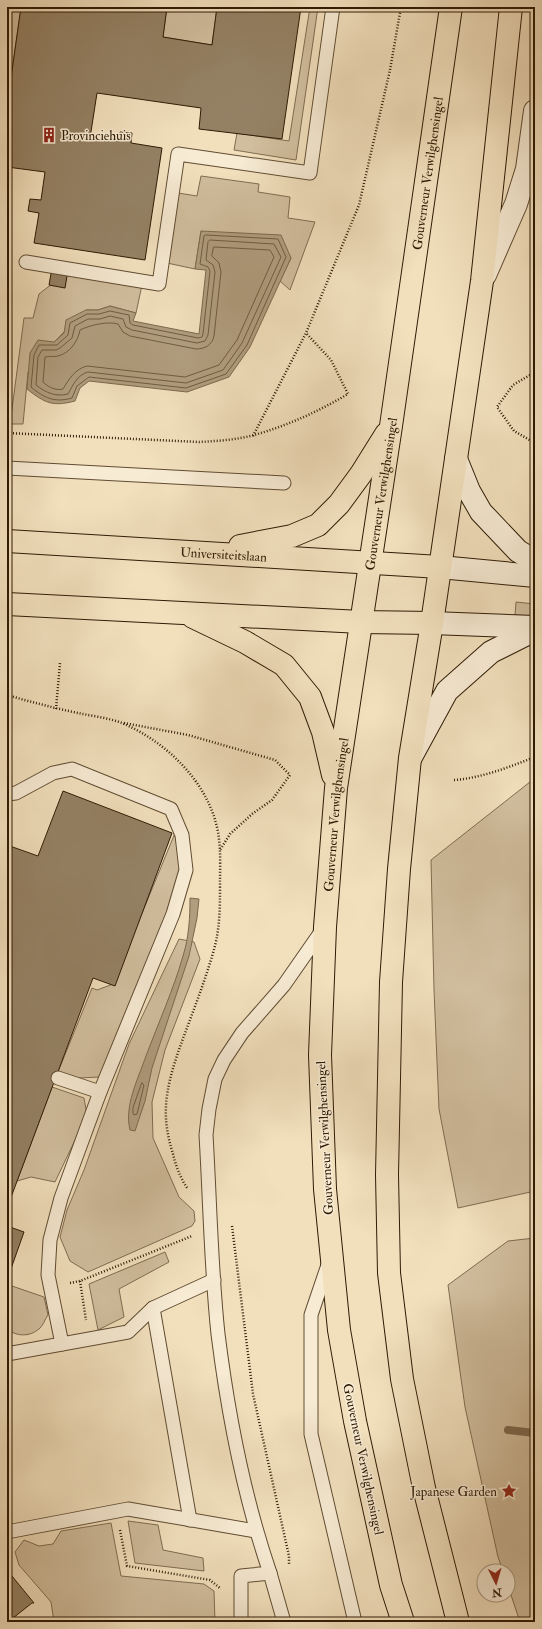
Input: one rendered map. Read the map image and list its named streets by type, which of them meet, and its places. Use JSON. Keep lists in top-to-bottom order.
{
  "streets": {
    "highway": ["Gouverneur Verwilghensingel", "Universiteitslaan"]
  },
  "crossings": [
    ["Gouverneur Verwilghensingel", "Universiteitslaan"]
  ],
  "places": {
    "building": ["Provinciehuis"],
    "place": ["Japanese Garden"]
  },
  "north": "bottom"
}
